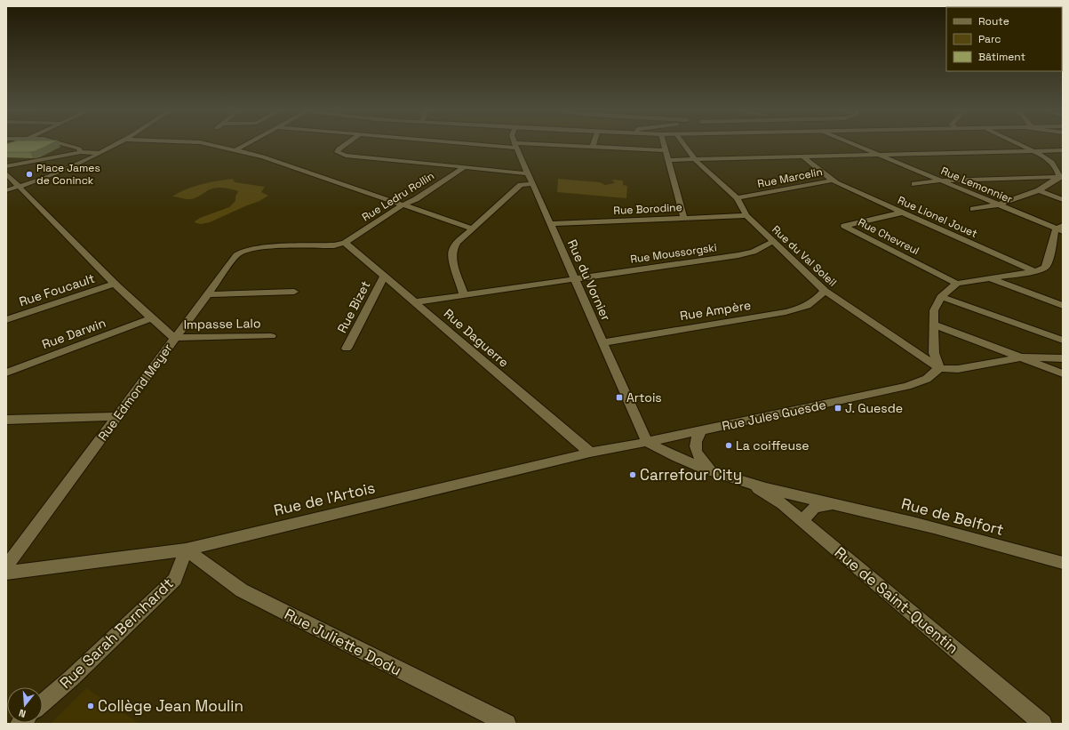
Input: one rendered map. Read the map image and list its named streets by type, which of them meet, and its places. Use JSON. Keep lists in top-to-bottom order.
{
  "streets": {
    "street": [
      "Rue Marcelin",
      "Rue Lemonnier",
      "Rue Ledru Rollin",
      "Rue Borodine",
      "Rue Lionel Jouet",
      "Rue Chevreul",
      "Rue Moussorgski",
      "Rue du Val Soleil",
      "Rue du Vornier",
      "Rue Foucault",
      "Rue Bizet",
      "Rue Ampère",
      "Impasse Lalo",
      "Rue Darwin",
      "Rue Daguerre",
      "Rue Edmond Meyer",
      "Rue Jules Guesde",
      "Rue de l'Artois",
      "Rue de Belfort",
      "Rue de Saint-Quentin",
      "Rue Sarah Bernhardt",
      "Rue Juliette Dodu"
    ]
  },
  "crossings": [
    ["Rue Marcelin", "Rue Lionel Jouet"],
    ["Rue Marcelin", "Rue du Val Soleil"],
    ["Rue Ledru Rollin", "Rue Daguerre"],
    ["Rue Borodine", "Rue du Val Soleil"],
    ["Rue Borodine", "Rue du Vornier"],
    ["Rue Lionel Jouet", "Rue Chevreul"],
    ["Rue Moussorgski", "Rue du Val Soleil"],
    ["Rue Moussorgski", "Rue du Vornier"],
    ["Rue Moussorgski", "Rue Daguerre"],
    ["Rue du Val Soleil", "Rue Ampère"],
    ["Rue du Val Soleil", "Rue Jules Guesde"],
    ["Rue du Vornier", "Rue Ampère"],
    ["Rue du Vornier", "Rue Jules Guesde"],
    ["Rue du Vornier", "Rue de l'Artois"],
    ["Rue du Vornier", "Rue de Belfort"],
    ["Rue Foucault", "Rue Edmond Meyer"],
    ["Rue Bizet", "Rue Daguerre"],
    ["Impasse Lalo", "Rue Edmond Meyer"],
    ["Rue Darwin", "Rue Edmond Meyer"],
    ["Rue Daguerre", "Rue de l'Artois"],
    ["Rue Jules Guesde", "Rue de l'Artois"],
    ["Rue Jules Guesde", "Rue de Belfort"],
    ["Rue de l'Artois", "Rue de Belfort"],
    ["Rue de l'Artois", "Rue Sarah Bernhardt"],
    ["Rue de l'Artois", "Rue Juliette Dodu"],
    ["Rue de Belfort", "Rue de Saint-Quentin"],
    ["Rue Sarah Bernhardt", "Rue Juliette Dodu"]
  ],
  "places": {
    "other": [
      "Place James de Coninck",
      "La coiffeuse",
      "Carrefour City",
      "Collège Jean Moulin"
    ],
    "transit": ["Artois", "J. Guesde"]
  },
  "legend": ["Route", "Parc", "Bâtiment"],
  "north": "bottom"
}
